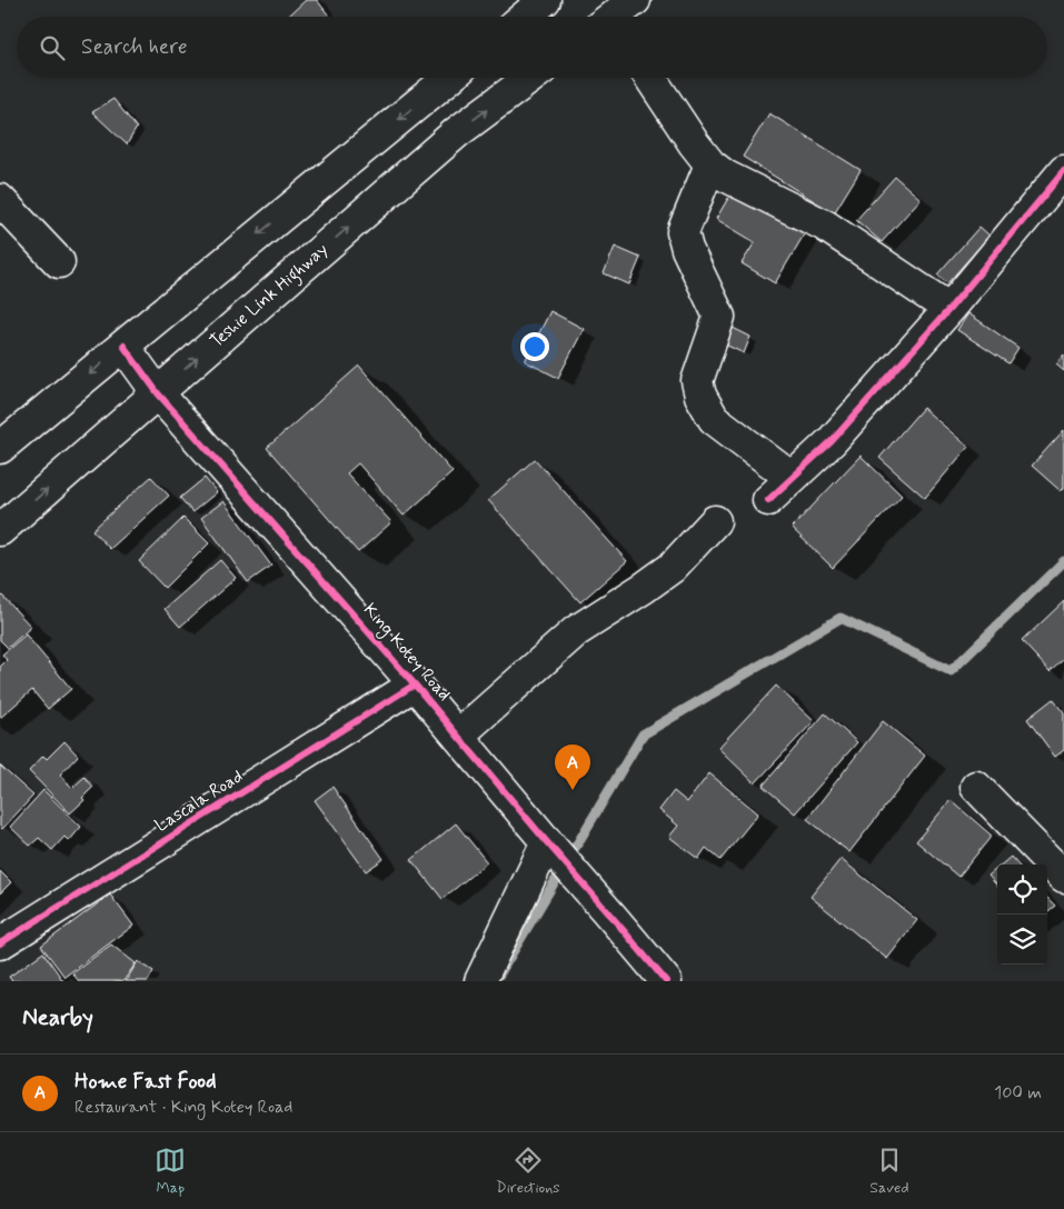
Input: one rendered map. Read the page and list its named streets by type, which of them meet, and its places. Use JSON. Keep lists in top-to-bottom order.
{
  "streets": {
    "street": ["Teshie Link Highway", "King Kotey Road", "Lascala Road"]
  },
  "crossings": [
    ["Teshie Link Highway", "King Kotey Road"],
    ["King Kotey Road", "Lascala Road"]
  ],
  "page": {
    "search": "Search here",
    "pins": "A",
    "heading": "Nearby",
    "list": [
      {
        "mark": "A",
        "name": "Home Fast Food",
        "note": "Restaurant · King Kotey Road",
        "value": "100 m"
      }
    ],
    "nav": ["Map", "Directions", "Saved"]
  }
}
